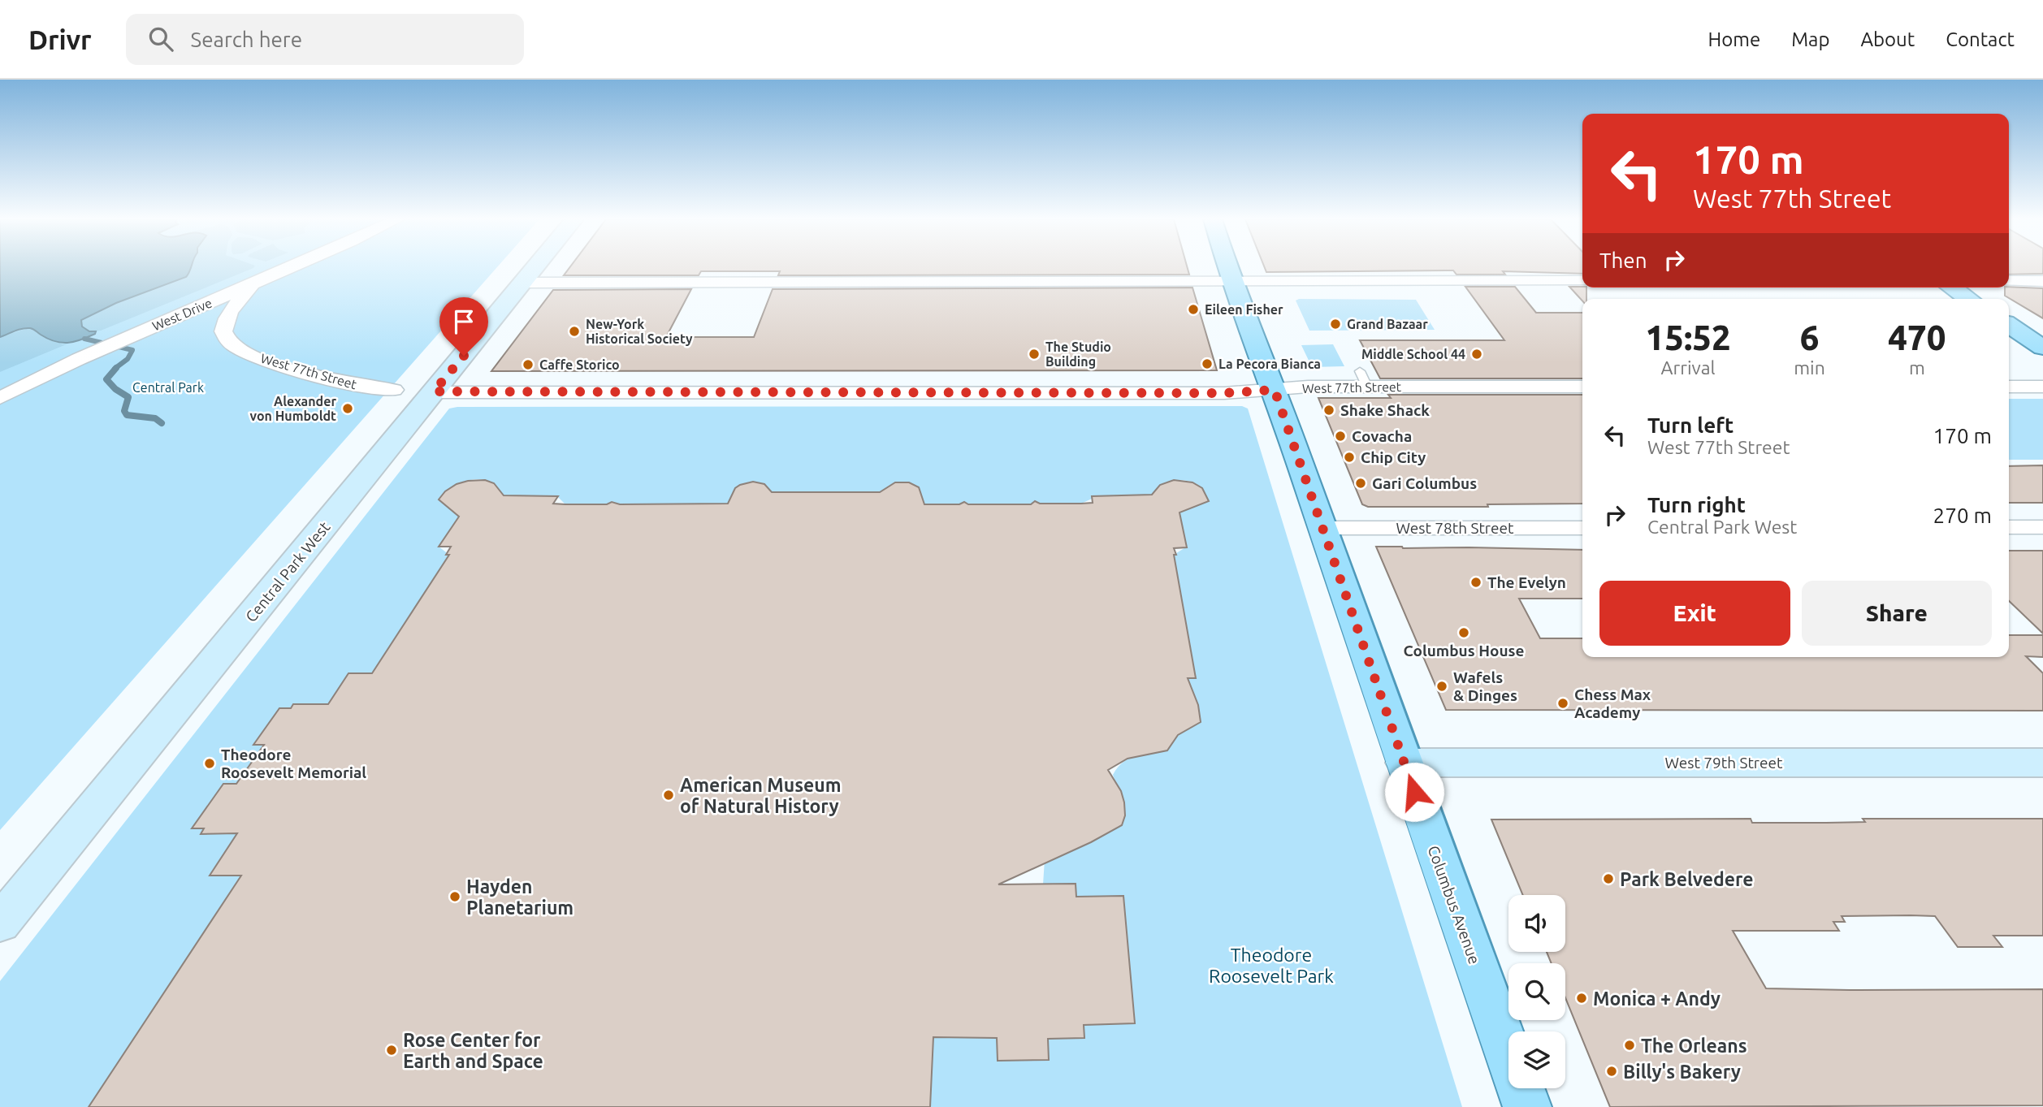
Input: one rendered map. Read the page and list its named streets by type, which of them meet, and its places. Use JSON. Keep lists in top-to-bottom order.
{
  "streets": {
    "main road": ["Central Park West", "West 79th Street", "Columbus Avenue"],
    "street": ["West Drive", "West 77th Street", "West 78th Street"]
  },
  "crossings": [
    ["West Drive", "West 77th Street"],
    ["West 77th Street", "Central Park West"],
    ["West 77th Street", "Columbus Avenue"],
    ["West 78th Street", "Columbus Avenue"],
    ["West 79th Street", "Columbus Avenue"]
  ],
  "parks": ["Central Park", "Theodore Roosevelt Park"],
  "places": [
    "Eileen Fisher",
    "Grand Bazaar",
    "New-York Historical Society",
    "The Studio Building",
    "Middle School 44",
    "La Pecora Bianca",
    "Caffe Storico",
    "Alexander von Humboldt",
    "Shake Shack",
    "Covacha",
    "Chip City",
    "Gari Columbus",
    "The Evelyn",
    "Columbus House",
    "Wafels & Dinges",
    "Chess Max Academy",
    "Theodore Roosevelt Memorial",
    "American Museum of Natural History",
    "Park Belvedere",
    "Hayden Planetarium",
    "Monica + Andy",
    "The Orleans",
    "Rose Center for Earth and Space",
    "Billy's Bakery"
  ],
  "page": {
    "header": "Drivr",
    "search": "Search here",
    "nav": [
      "Home",
      "Map",
      "About",
      "Contact"
    ],
    "turn": ["170 m", "West 77th Street"],
    "then": "Then",
    "eta": [
      "15:52",
      "Arrival",
      "6",
      "min",
      "470",
      "m"
    ],
    "list": [
      {
        "name": "Turn left",
        "note": "West 77th Street",
        "value": "170 m"
      },
      {
        "name": "Turn right",
        "note": "Central Park West",
        "value": "270 m"
      }
    ],
    "buttons": ["Exit", "Share"]
  }
}
